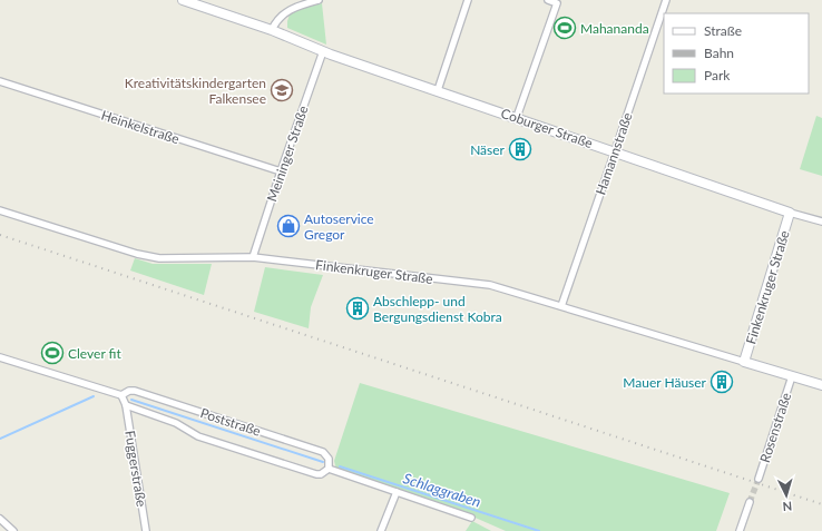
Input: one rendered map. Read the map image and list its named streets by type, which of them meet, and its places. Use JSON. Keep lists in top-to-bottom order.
{
  "streets": {
    "street": [
      "Heinkelstraße",
      "Coburger Straße",
      "Meininger Straße",
      "Hamannstraße",
      "Finkenkruger Straße",
      "Poststraße",
      "Rosenstraße",
      "Fuggerstraße"
    ]
  },
  "crossings": [
    ["Heinkelstraße", "Meininger Straße"],
    ["Coburger Straße", "Meininger Straße"],
    ["Coburger Straße", "Hamannstraße"],
    ["Coburger Straße", "Finkenkruger Straße"],
    ["Meininger Straße", "Finkenkruger Straße"],
    ["Hamannstraße", "Finkenkruger Straße"],
    ["Finkenkruger Straße", "Rosenstraße"],
    ["Poststraße", "Fuggerstraße"]
  ],
  "water": ["Schlaggraben"],
  "places": {
    "sports": ["Mahananda", "Clever fit"],
    "school or university": ["Kreativitätskindergarten Falkensee"],
    "building": ["Näser", "Abschlepp- und Bergungsdienst Kobra", "Mauer Häuser"],
    "shop": ["Autoservice Gregor"]
  },
  "legend": ["Straße", "Bahn", "Park"],
  "north": "bottom"
}
